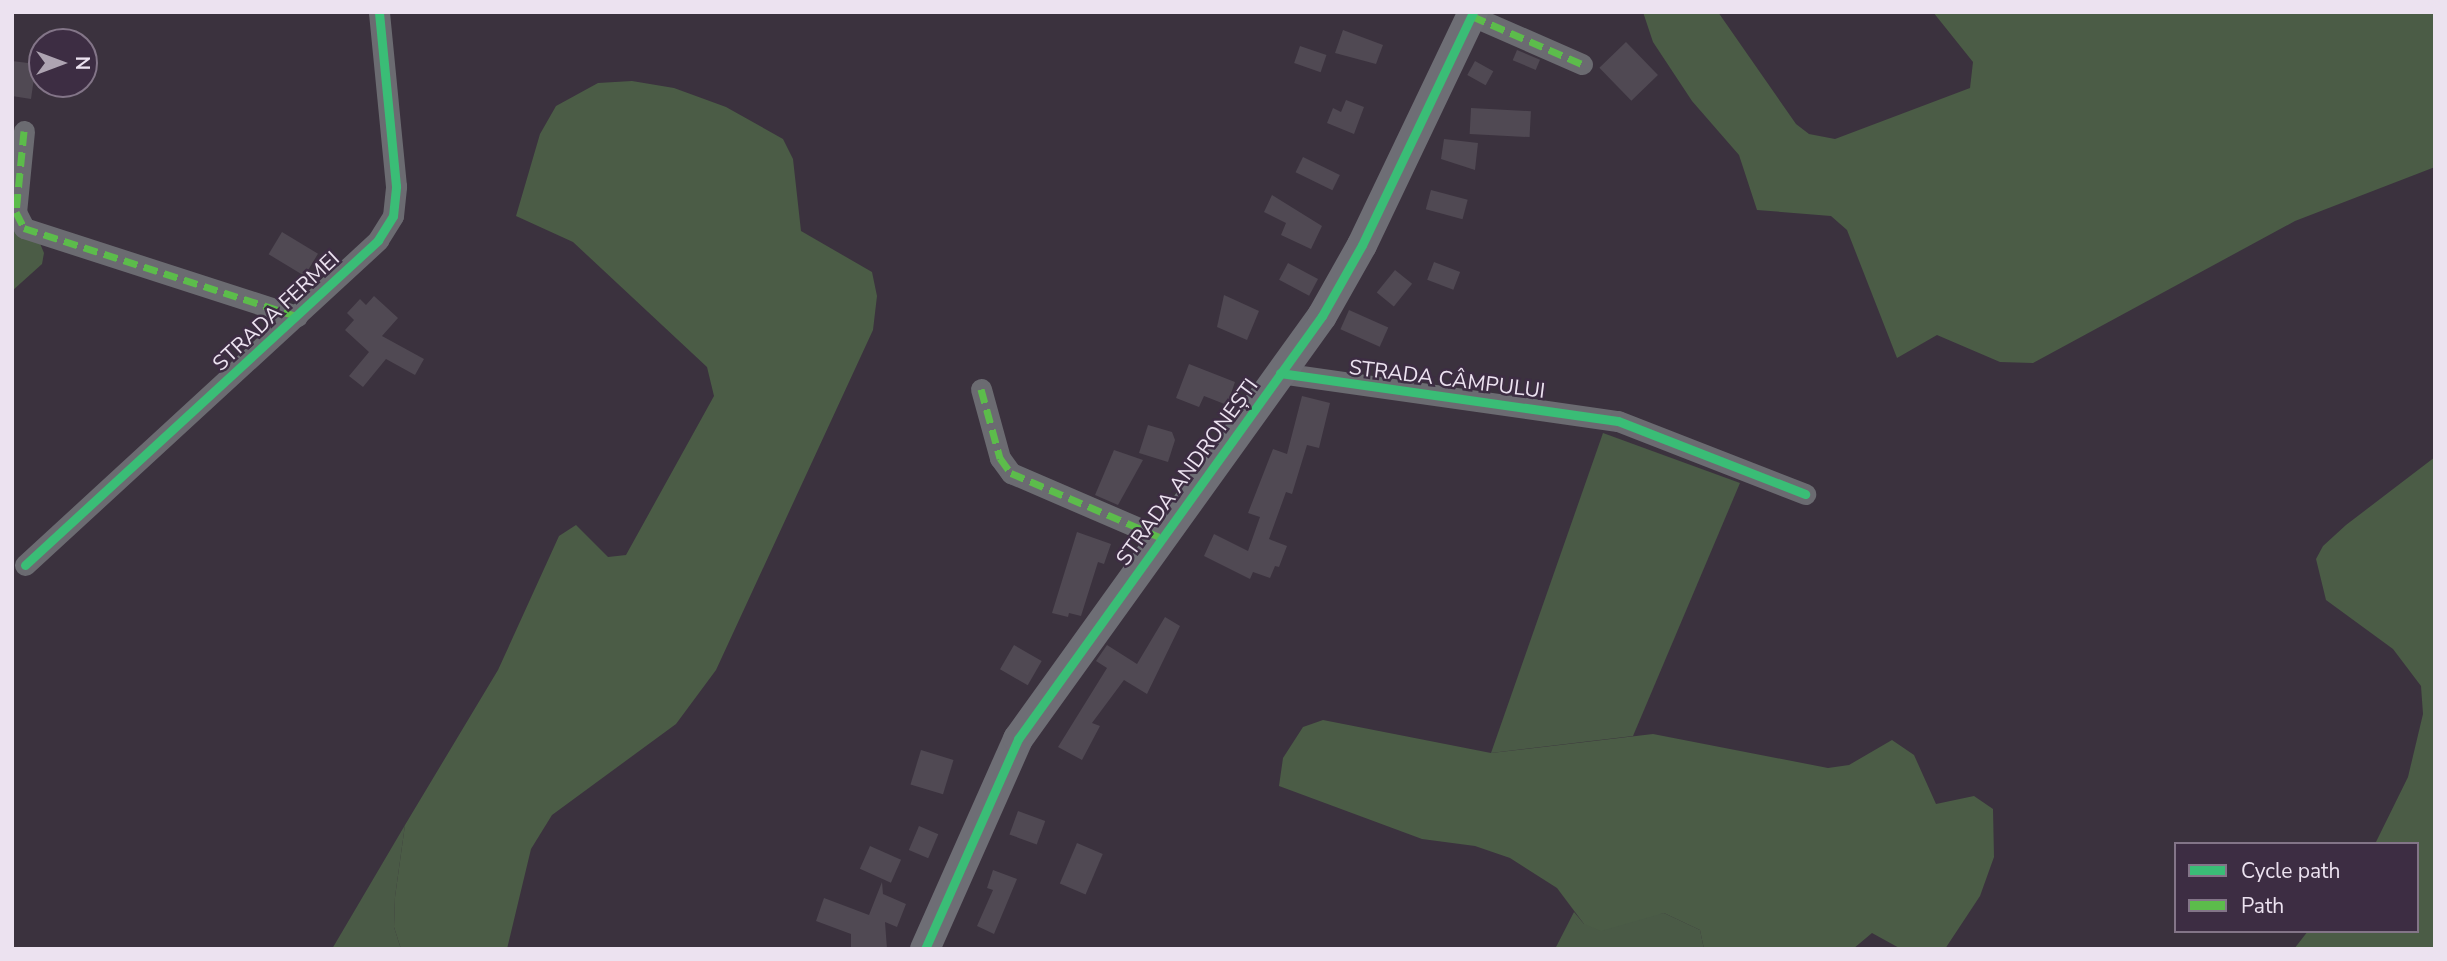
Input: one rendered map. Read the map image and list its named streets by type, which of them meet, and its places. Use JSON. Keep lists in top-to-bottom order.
{
  "streets": {
    "street": ["STRADA FERMEI", "STRADA CÂMPULUI", "STRADA ANDRONEȘTI"]
  },
  "crossings": [
    ["STRADA CÂMPULUI", "STRADA ANDRONEȘTI"]
  ],
  "legend": ["Cycle path", "Path"],
  "north": "right"
}
